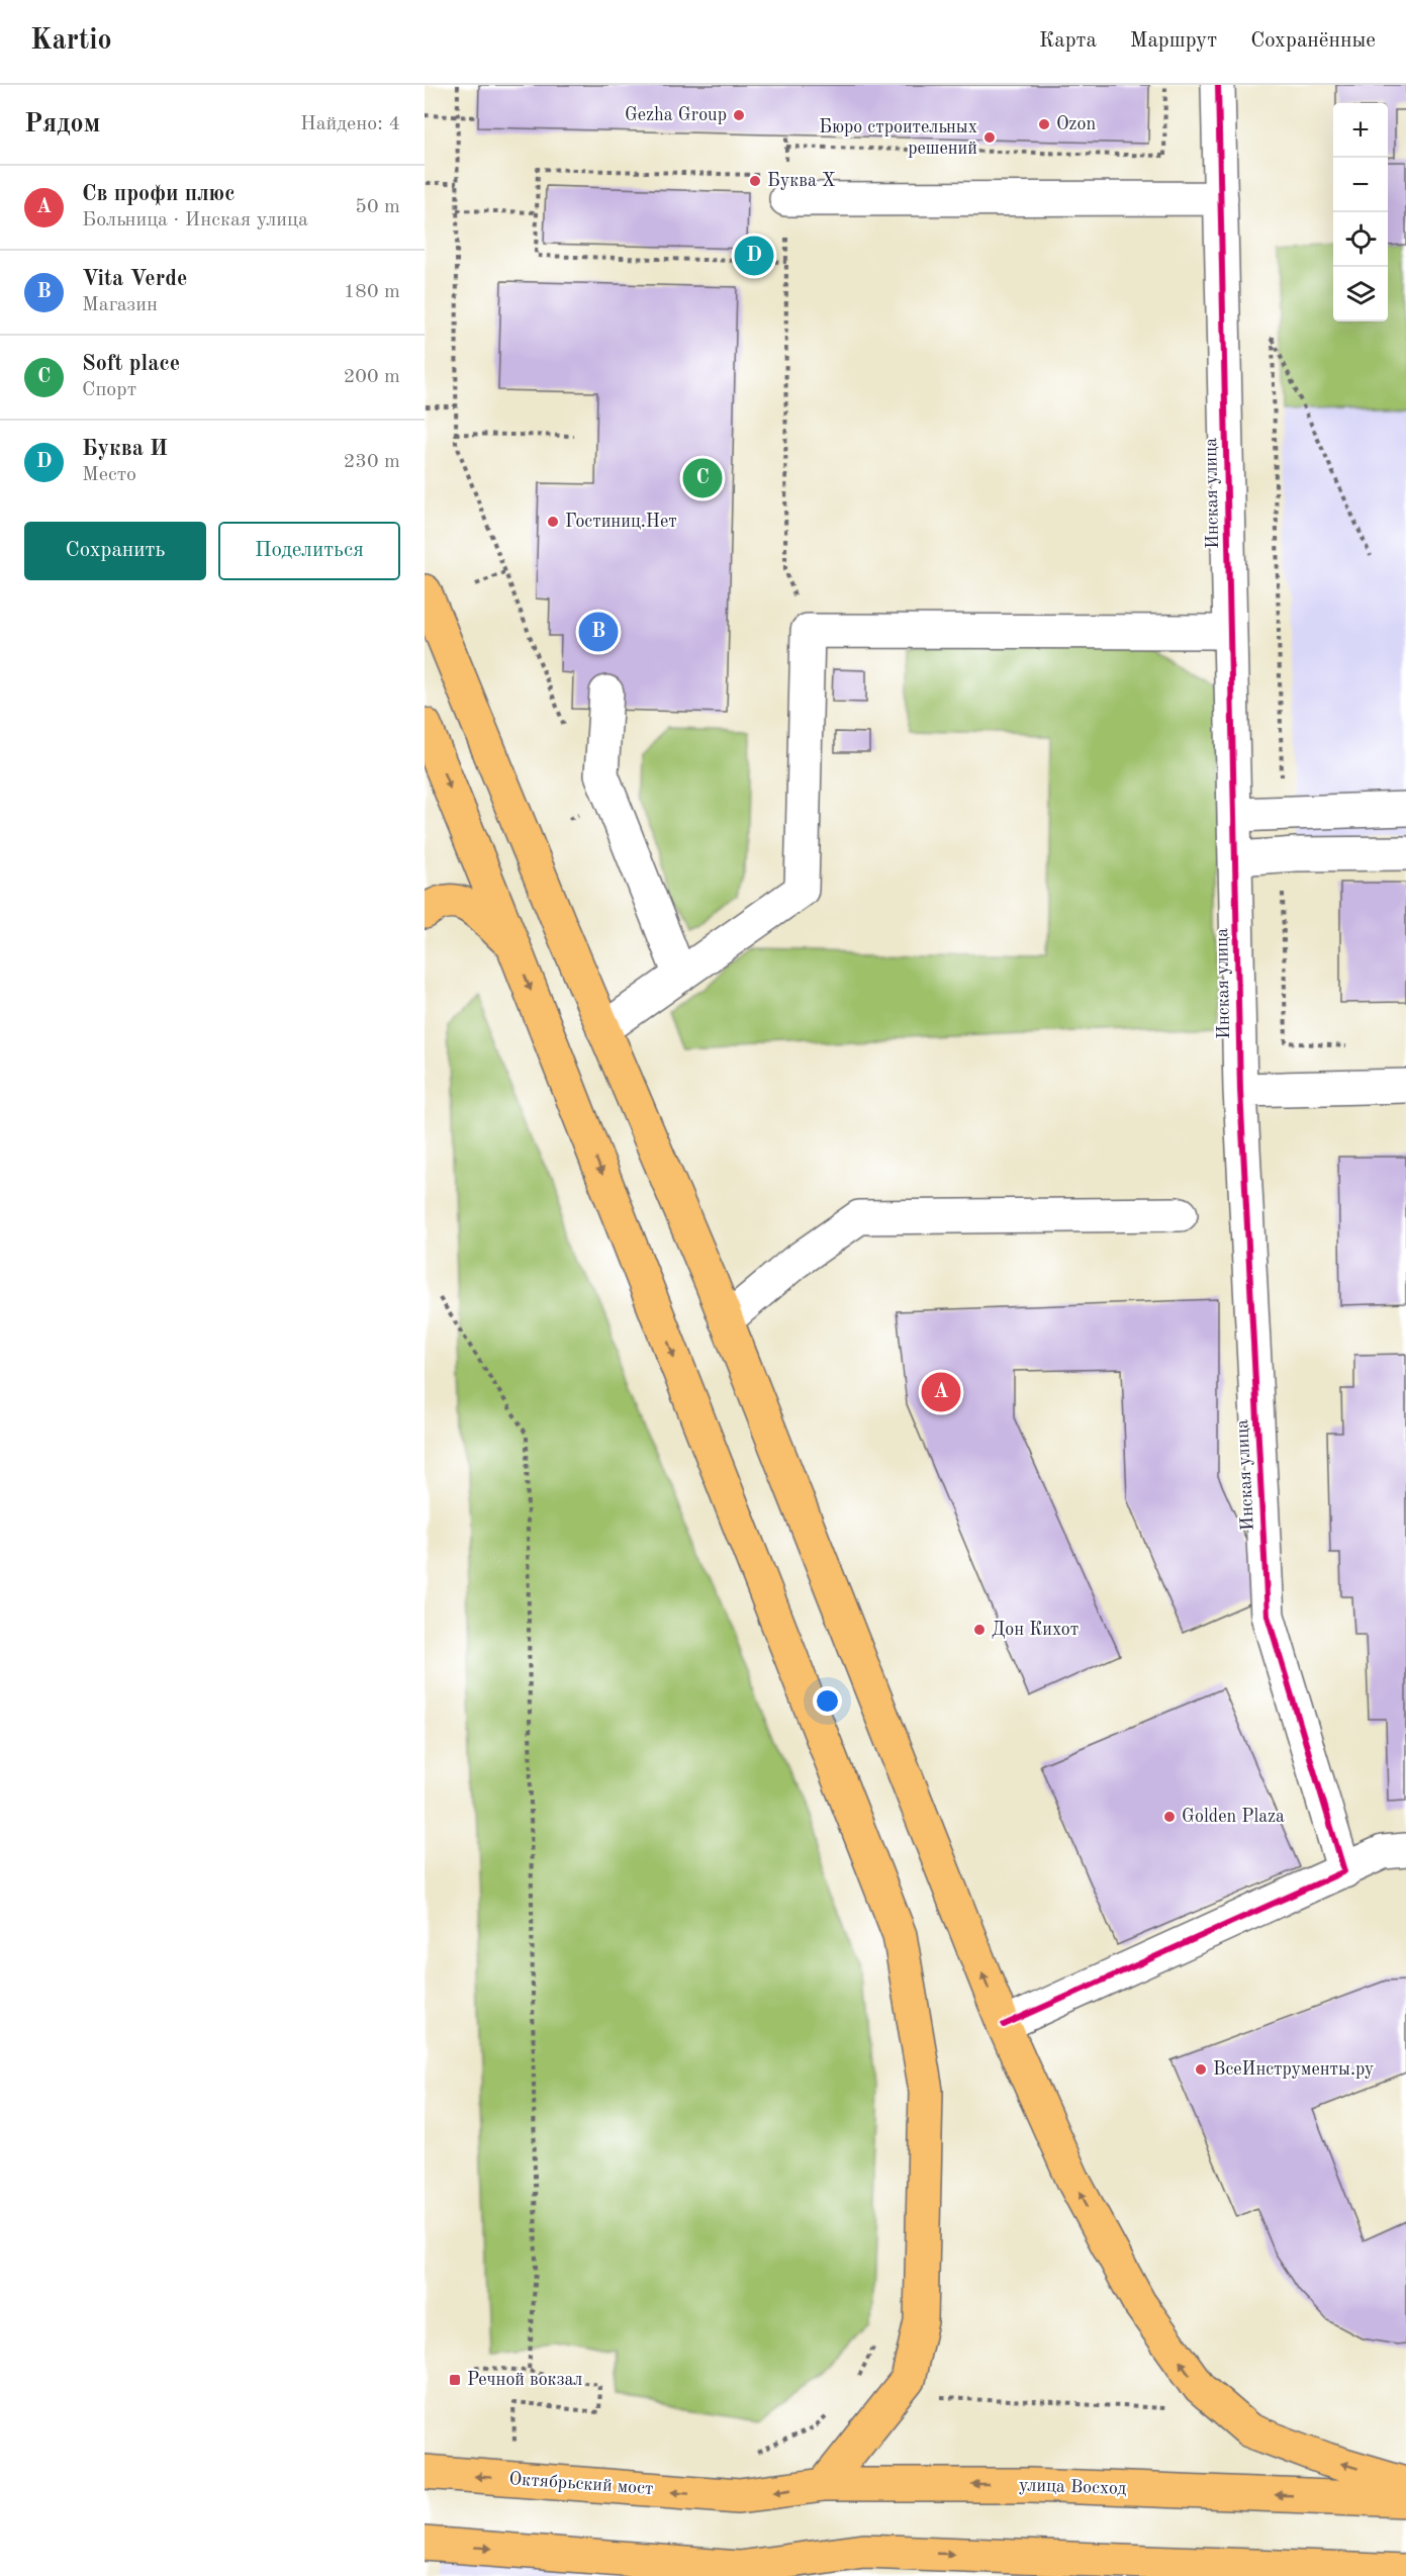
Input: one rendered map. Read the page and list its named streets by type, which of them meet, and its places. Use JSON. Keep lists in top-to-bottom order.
{
  "streets": {
    "main road": ["Октябрьский мост", "улица Восход"],
    "street": ["Инская улица"]
  },
  "crossings": [
    ["Октябрьский мост", "улица Восход"]
  ],
  "places": {
    "other": [
      "Gezha Group",
      "Ozon",
      "Бюро строительных решений",
      "Буква Х",
      "Гостиниц.Нет",
      "Дон Кихот",
      "Golden Plaza",
      "ВсеИнструменты.ру"
    ],
    "transit": ["Речной вокзал"]
  },
  "page": {
    "header": "Kartio",
    "nav": ["Карта", "Маршрут", "Сохранённые"],
    "heading": ["Рядом", "Найдено: 4"],
    "map_buttons": ["+", "−"],
    "list": [
      {
        "mark": "A",
        "name": "Св профи плюс",
        "note": "Больница · Инская улица",
        "value": "50 m"
      },
      {
        "mark": "B",
        "name": "Vita Verde",
        "note": "Магазин",
        "value": "180 m"
      },
      {
        "mark": "C",
        "name": "Soft place",
        "note": "Спорт",
        "value": "200 m"
      },
      {
        "mark": "D",
        "name": "Буква И",
        "note": "Место",
        "value": "230 m"
      }
    ],
    "pins": [
      "D",
      "C",
      "B",
      "A"
    ],
    "buttons": ["Сохранить", "Поделиться"]
  }
}
